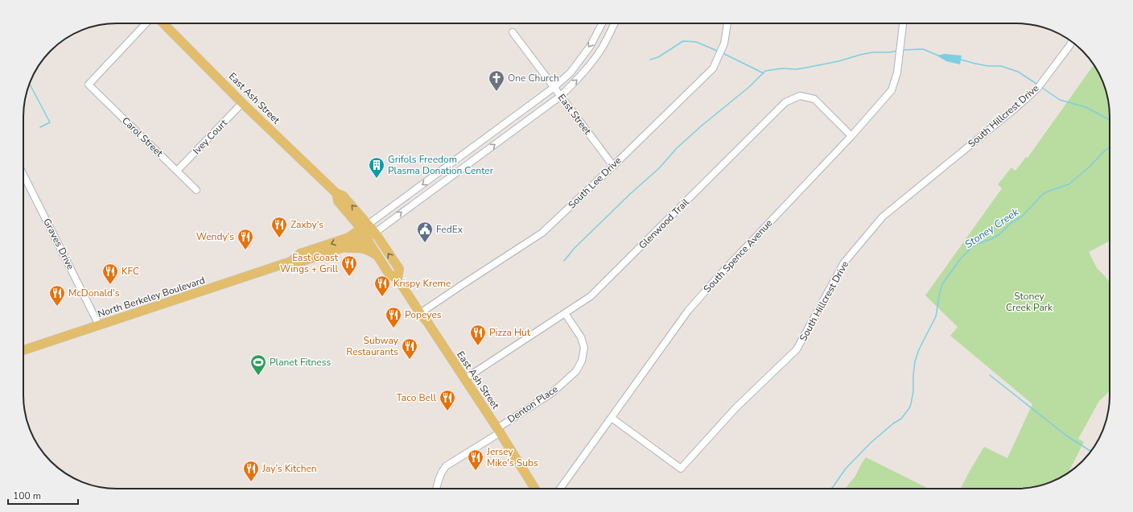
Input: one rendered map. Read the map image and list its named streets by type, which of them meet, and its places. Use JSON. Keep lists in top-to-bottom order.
{
  "streets": {
    "main road": ["East Ash Street", "North Berkeley Boulevard"],
    "street": [
      "East Street",
      "South Hillcrest Drive",
      "Carol Street",
      "Ivey Court",
      "South Lee Drive",
      "Glenwood Trail",
      "Graves Drive",
      "South Spence Avenue",
      "Denton Place"
    ]
  },
  "crossings": [
    ["East Ash Street", "Ivey Court"],
    ["East Ash Street", "South Lee Drive"],
    ["East Ash Street", "Glenwood Trail"],
    ["East Ash Street", "North Berkeley Boulevard"],
    ["East Ash Street", "Denton Place"],
    ["East Street", "South Lee Drive"],
    ["South Hillcrest Drive", "South Spence Avenue"],
    ["Carol Street", "Ivey Court"],
    ["Glenwood Trail", "South Spence Avenue"],
    ["Glenwood Trail", "Denton Place"],
    ["Graves Drive", "North Berkeley Boulevard"]
  ],
  "water": ["Stoney Creek"],
  "parks": ["Stoney Creek Park"],
  "places": {
    "church": ["One Church"],
    "building": ["Grifols Freedom Plasma Donation Center"],
    "restaurant": [
      "Zaxby's",
      "Wendy's",
      "East Coast Wings + Grill",
      "KFC",
      "Krispy Kreme",
      "McDonald's",
      "Popeyes",
      "Pizza Hut",
      "Subway Restaurants",
      "Taco Bell",
      "Jersey Mike's Subs",
      "Jay’s Kitchen"
    ],
    "public building": ["FedEx"],
    "sports": ["Planet Fitness"]
  },
  "scale_bar": "100 m"
}
